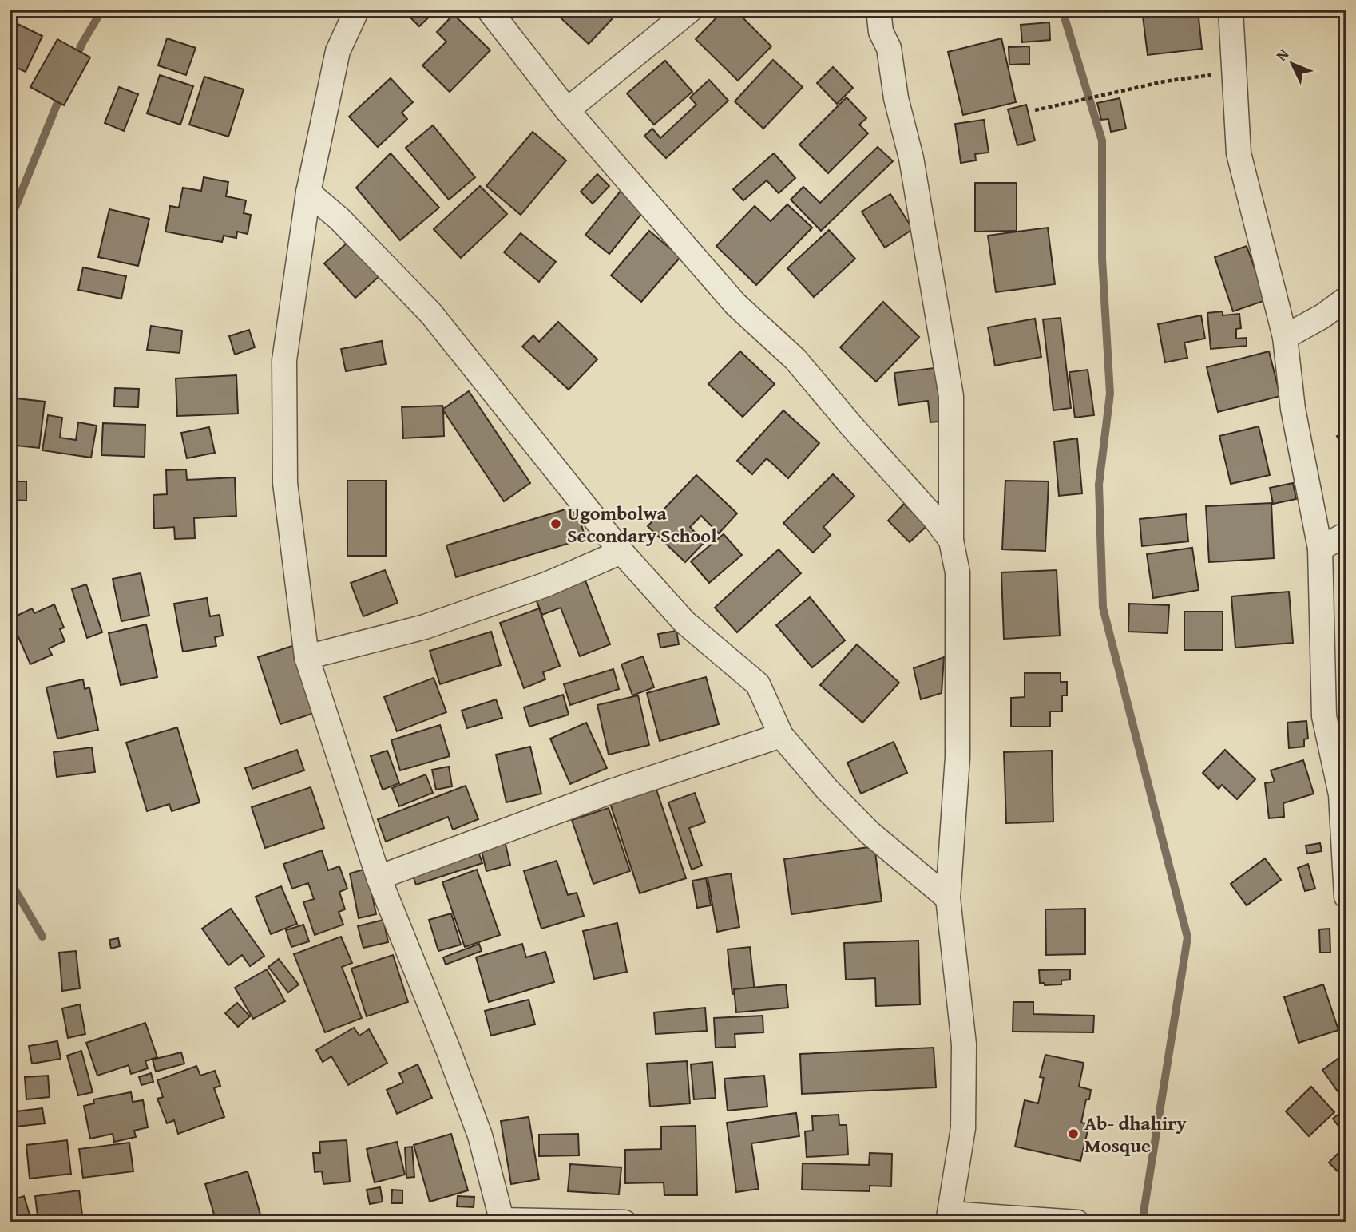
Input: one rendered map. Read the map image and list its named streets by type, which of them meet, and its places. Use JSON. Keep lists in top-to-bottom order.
{
  "places": ["Ugombolwa Secondary School", "Ab- dhahiry Mosque"],
  "north": "top left"
}
